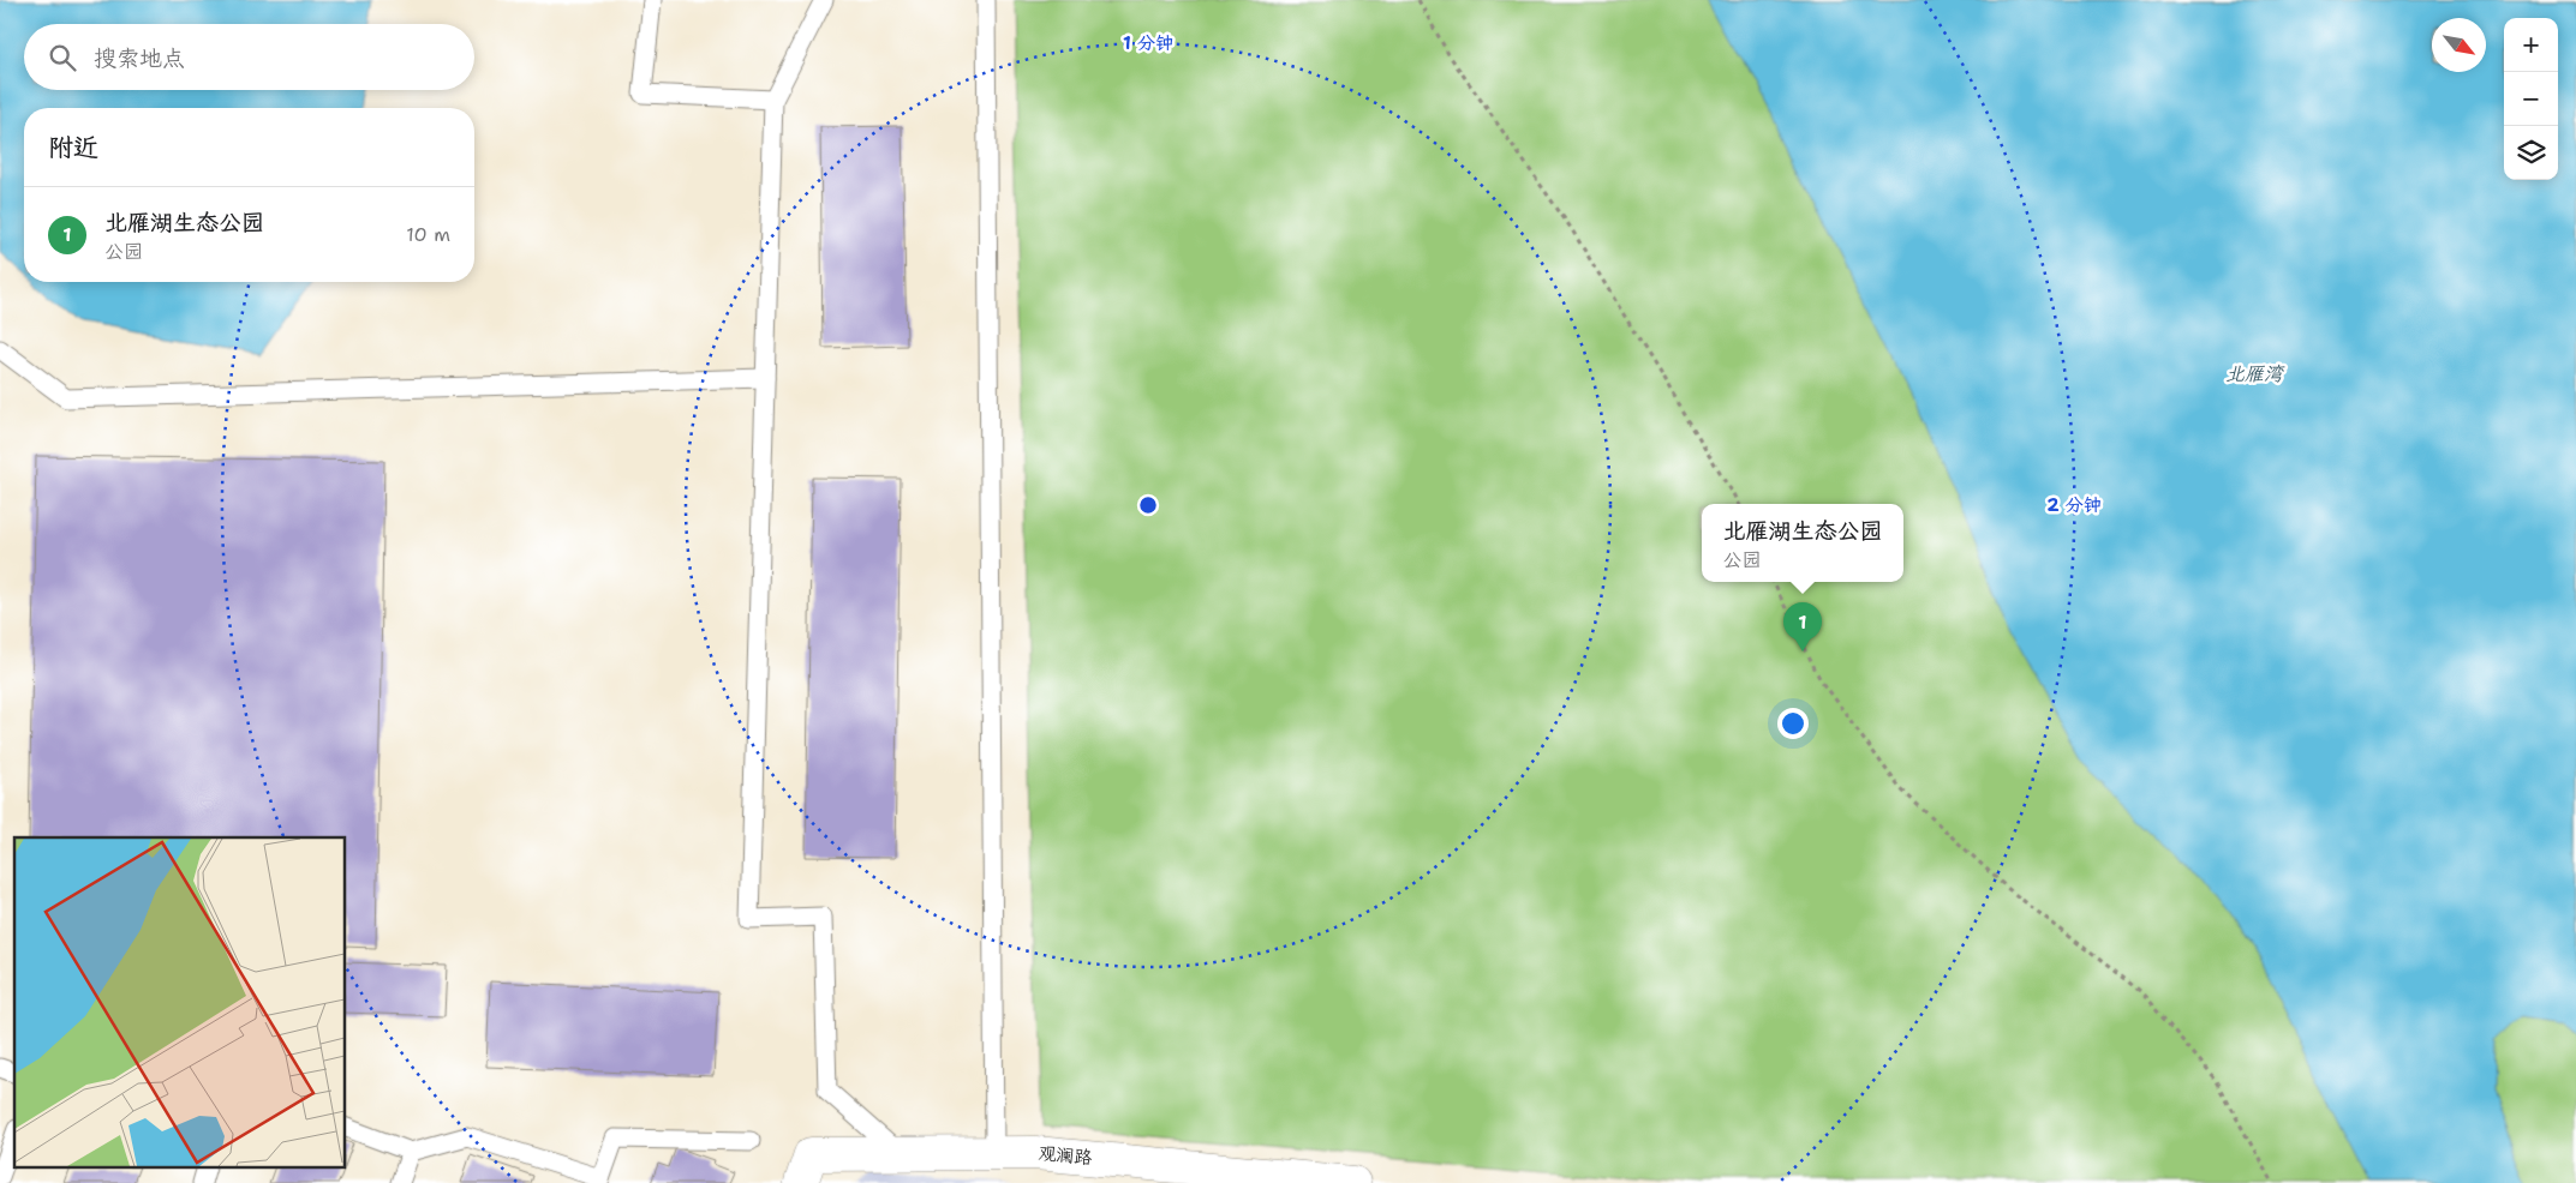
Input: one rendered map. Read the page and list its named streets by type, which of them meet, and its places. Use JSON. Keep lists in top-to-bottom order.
{
  "streets": {
    "street": ["观澜路"]
  },
  "water": ["北雁湾"],
  "north": "bottom right",
  "page": {
    "map_buttons": ["+", "−"],
    "search": "搜索地点",
    "heading": "附近",
    "list": [
      {
        "mark": "1",
        "name": "北雁湖生态公园",
        "note": "公园",
        "value": "10 m"
      }
    ],
    "popup": ["北雁湖生态公园", "公园"],
    "pins": "1"
  },
  "rings": ["1 分钟", "2 分钟"]
}
